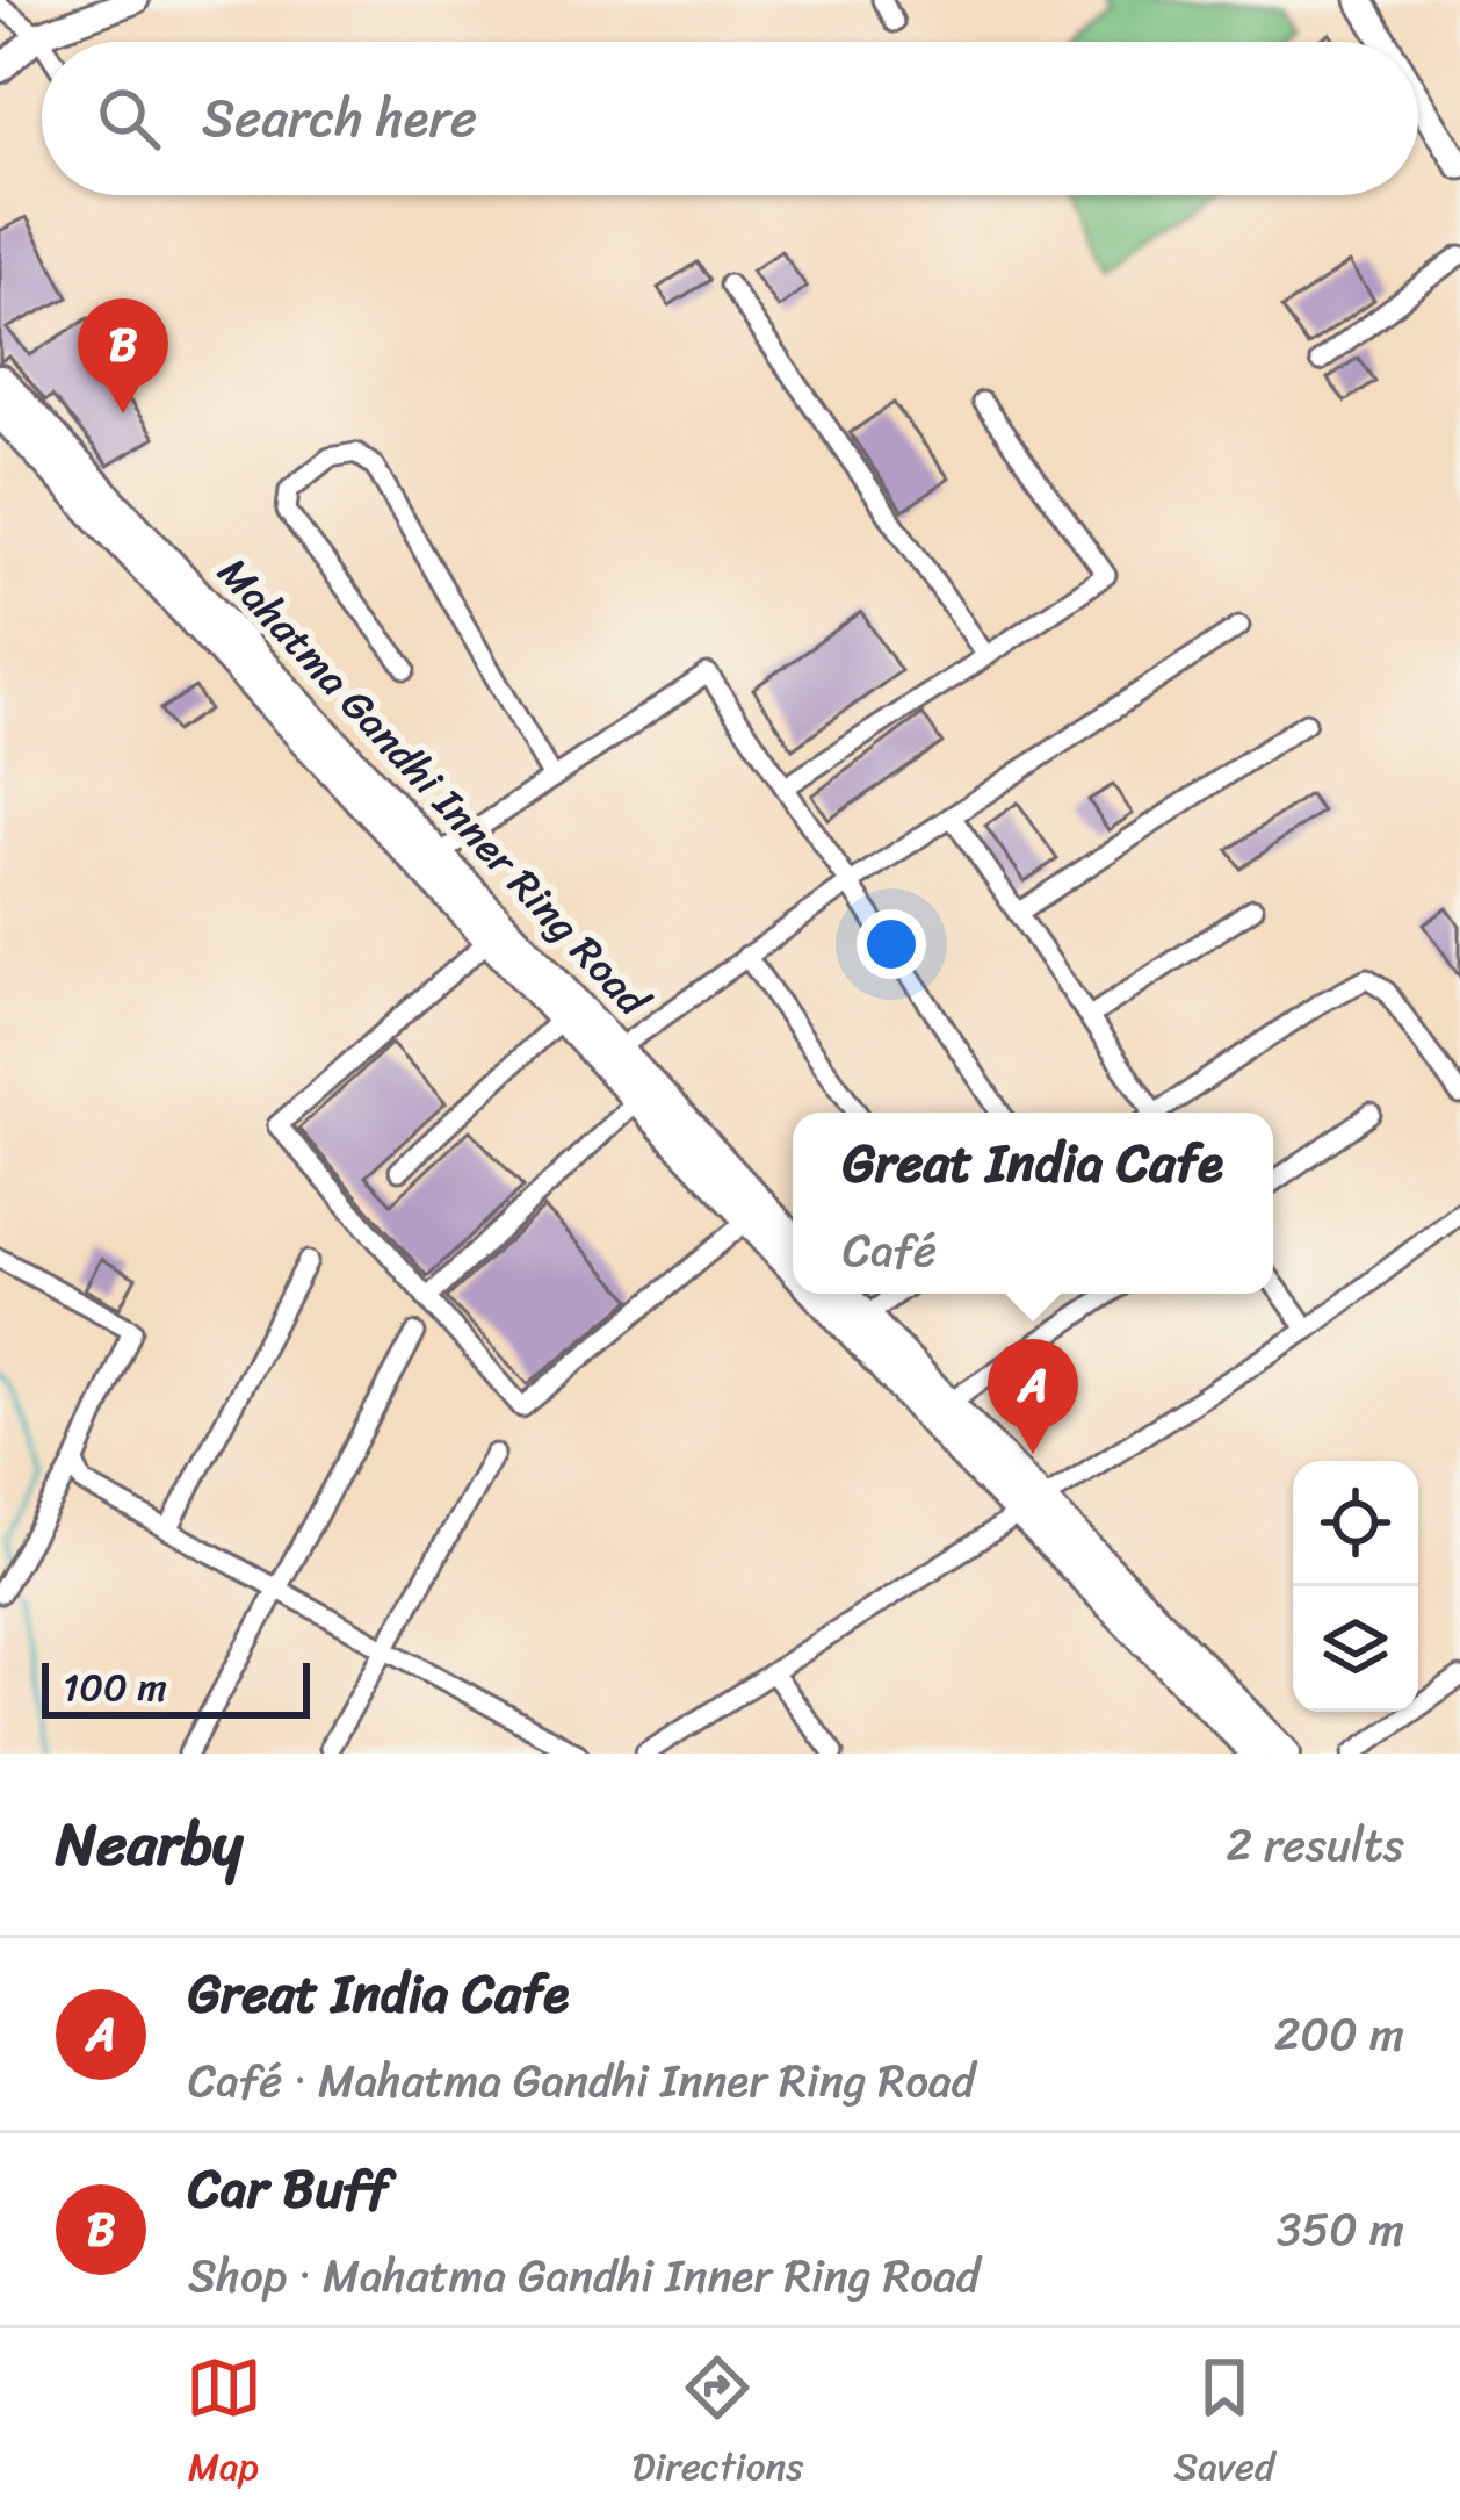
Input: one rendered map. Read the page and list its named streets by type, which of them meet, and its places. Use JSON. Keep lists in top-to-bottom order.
{
  "streets": {
    "main road": ["Mahatma Gandhi Inner Ring Road"]
  },
  "scale_bar": "100 m",
  "page": {
    "search": "Search here",
    "pins": ["B", "A"],
    "popup": ["Great India Cafe", "Café"],
    "scale": "100 m",
    "heading": ["Nearby", "2 results"],
    "list": [
      {
        "mark": "A",
        "name": "Great India Cafe",
        "note": "Café · Mahatma Gandhi Inner Ring Road",
        "value": "200 m"
      },
      {
        "mark": "B",
        "name": "Car Buff",
        "note": "Shop · Mahatma Gandhi Inner Ring Road",
        "value": "350 m"
      }
    ],
    "nav": ["Map", "Directions", "Saved"]
  }
}
